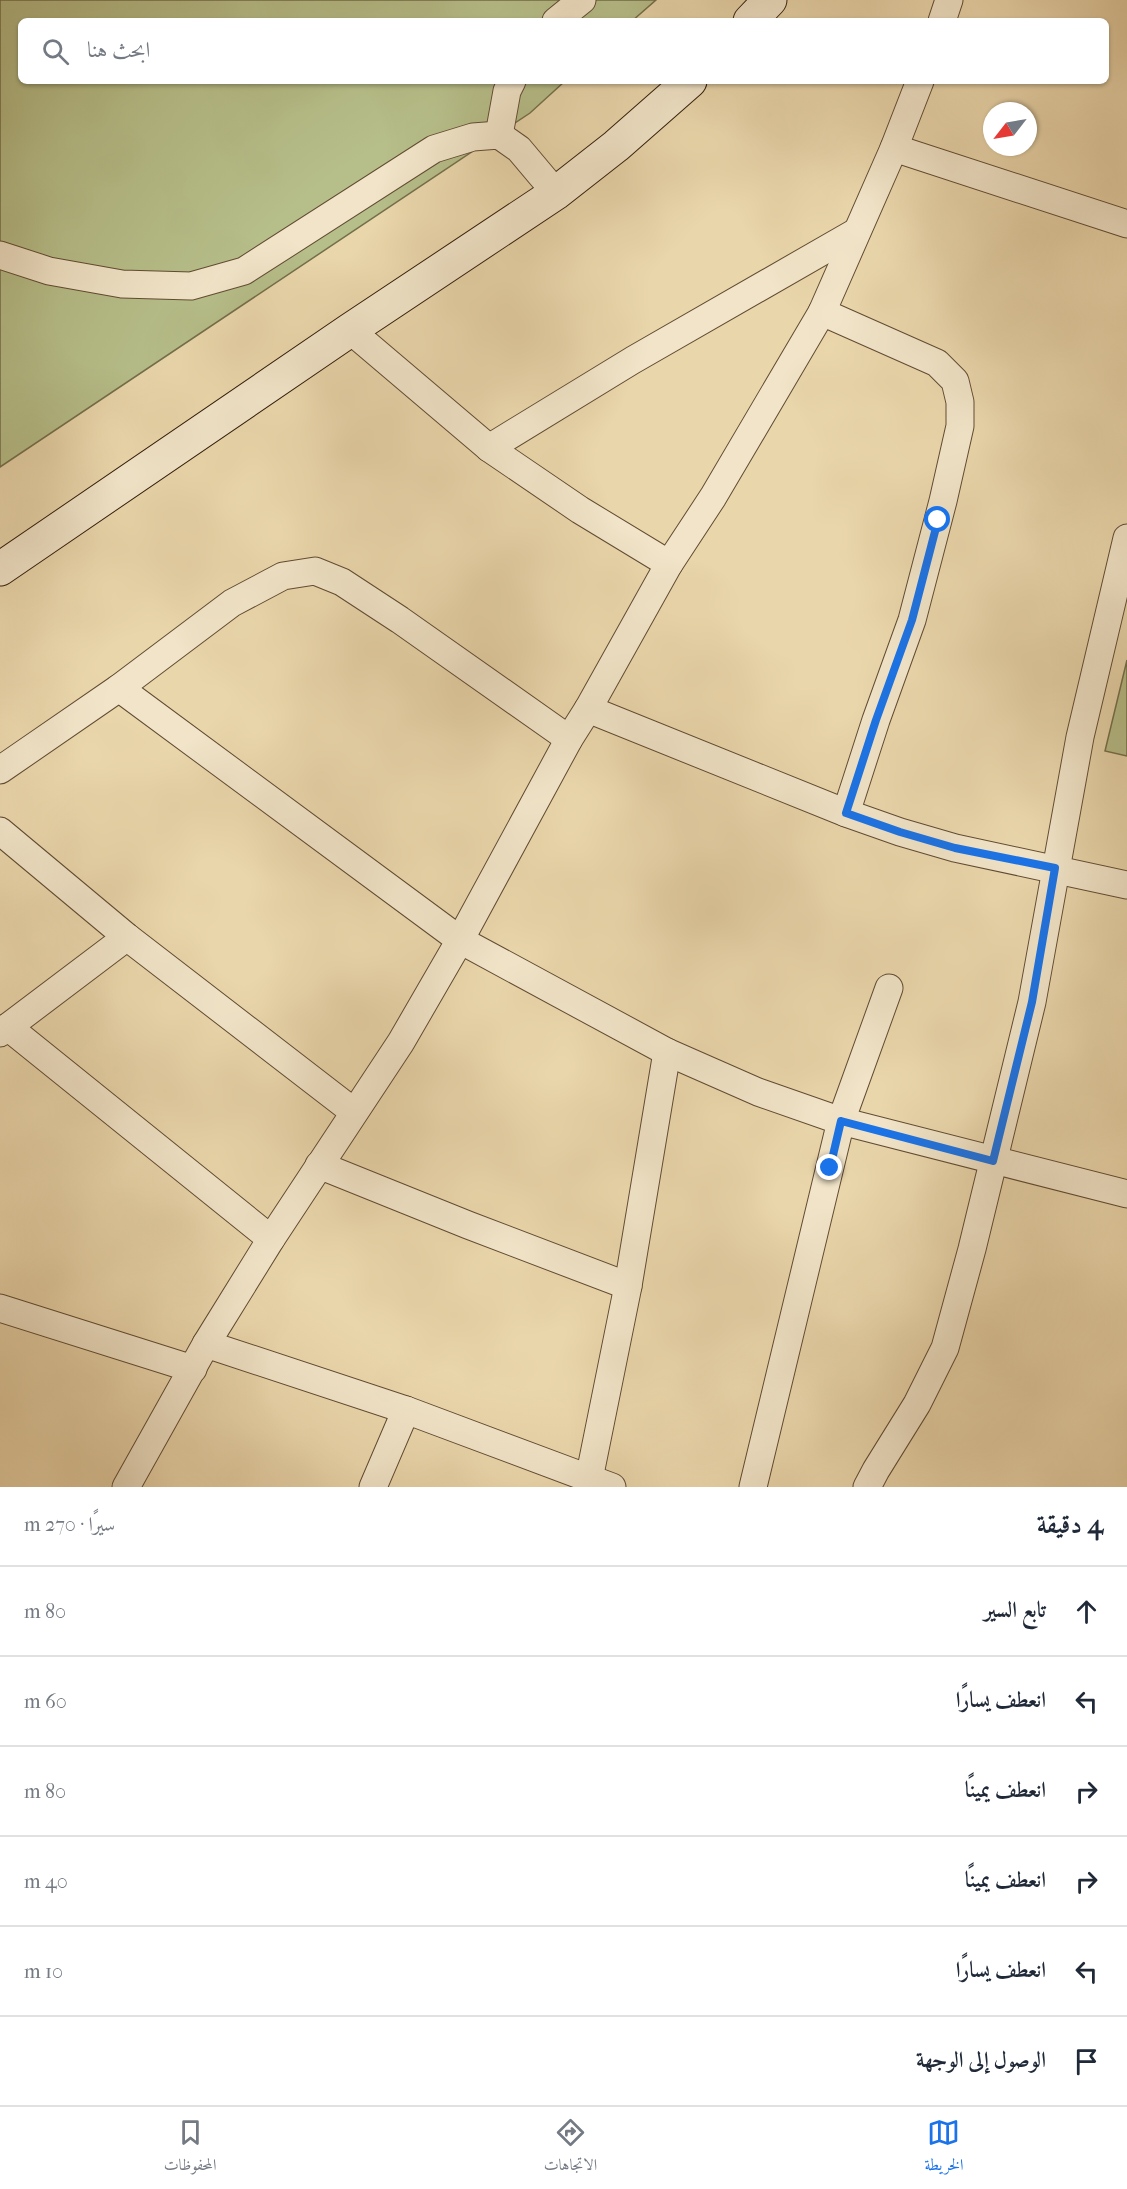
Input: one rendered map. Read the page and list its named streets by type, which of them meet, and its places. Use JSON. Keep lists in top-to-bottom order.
{
  "north": "bottom left",
  "page": {
    "search": "ابحث هنا",
    "heading": ["4 دقيقة", "سيرًا · 270 m"],
    "list": [
      ["تابع السير", "80 m"],
      ["انعطف يسارًا", "60 m"],
      ["انعطف يمينًا", "80 m"],
      ["انعطف يمينًا", "40 m"],
      ["انعطف يسارًا", "10 m"],
      "الوصول إلى الوجهة"
    ],
    "nav": ["الخريطة", "الاتجاهات", "المحفوظات"]
  }
}
